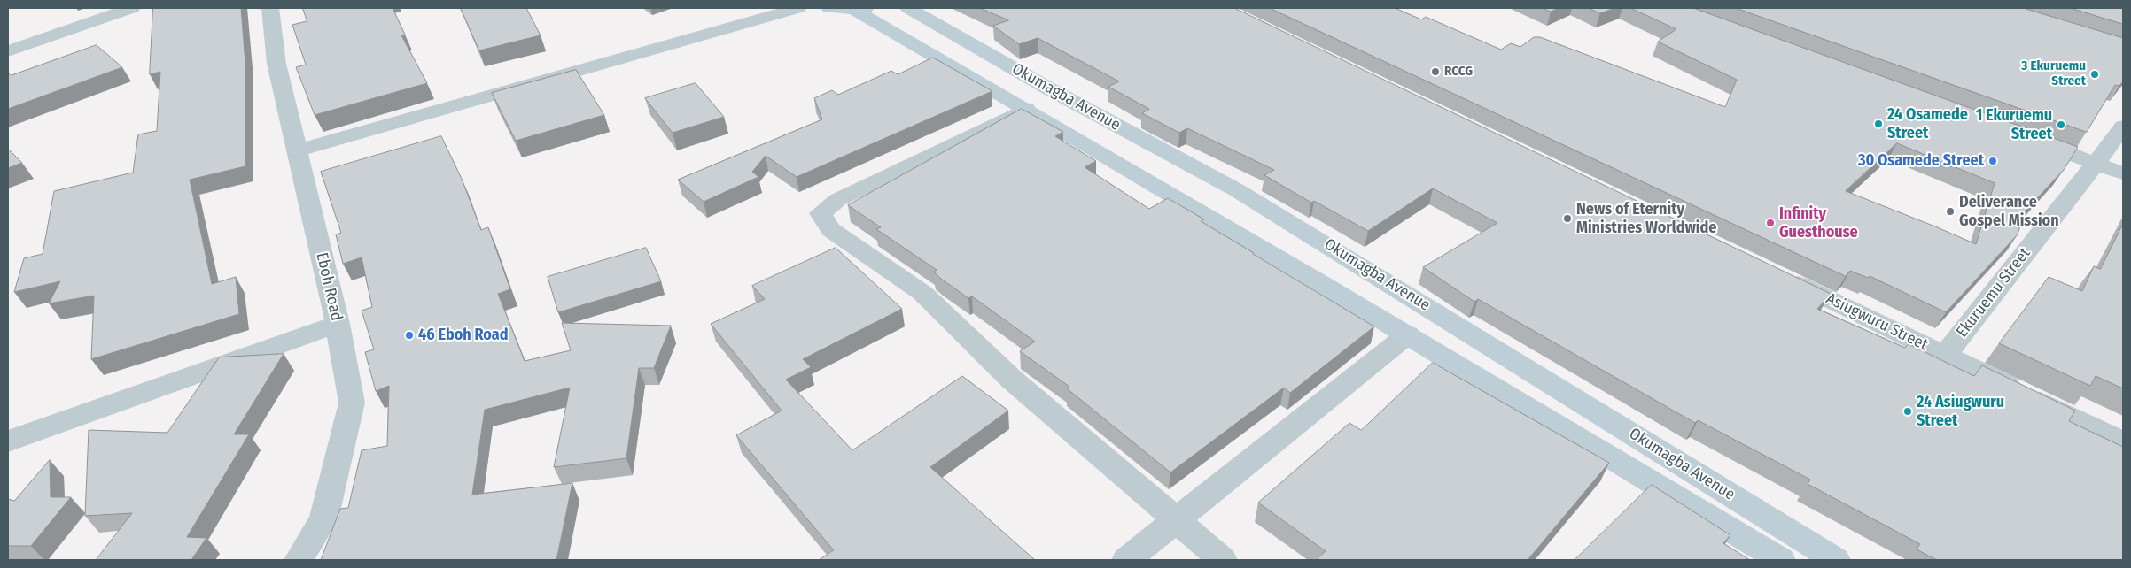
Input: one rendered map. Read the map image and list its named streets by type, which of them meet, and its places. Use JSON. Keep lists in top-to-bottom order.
{
  "streets": {
    "main road": ["Okumagba Avenue"],
    "street": ["Eboh Road", "Ekuruemu Street", "Asiugwuru Street"]
  },
  "crossings": [
    ["Ekuruemu Street", "Asiugwuru Street"]
  ],
  "places": [
    "RCCG",
    "3 Ekuruemu Street",
    "24 Osamede Street",
    "1 Ekuruemu Street",
    "30 Osamede Street",
    "Deliverance Gospel Mission",
    "News of Eternity Ministries Worldwide",
    "Infinity Guesthouse",
    "46 Eboh Road",
    "24 Asiugwuru Street"
  ]
}
